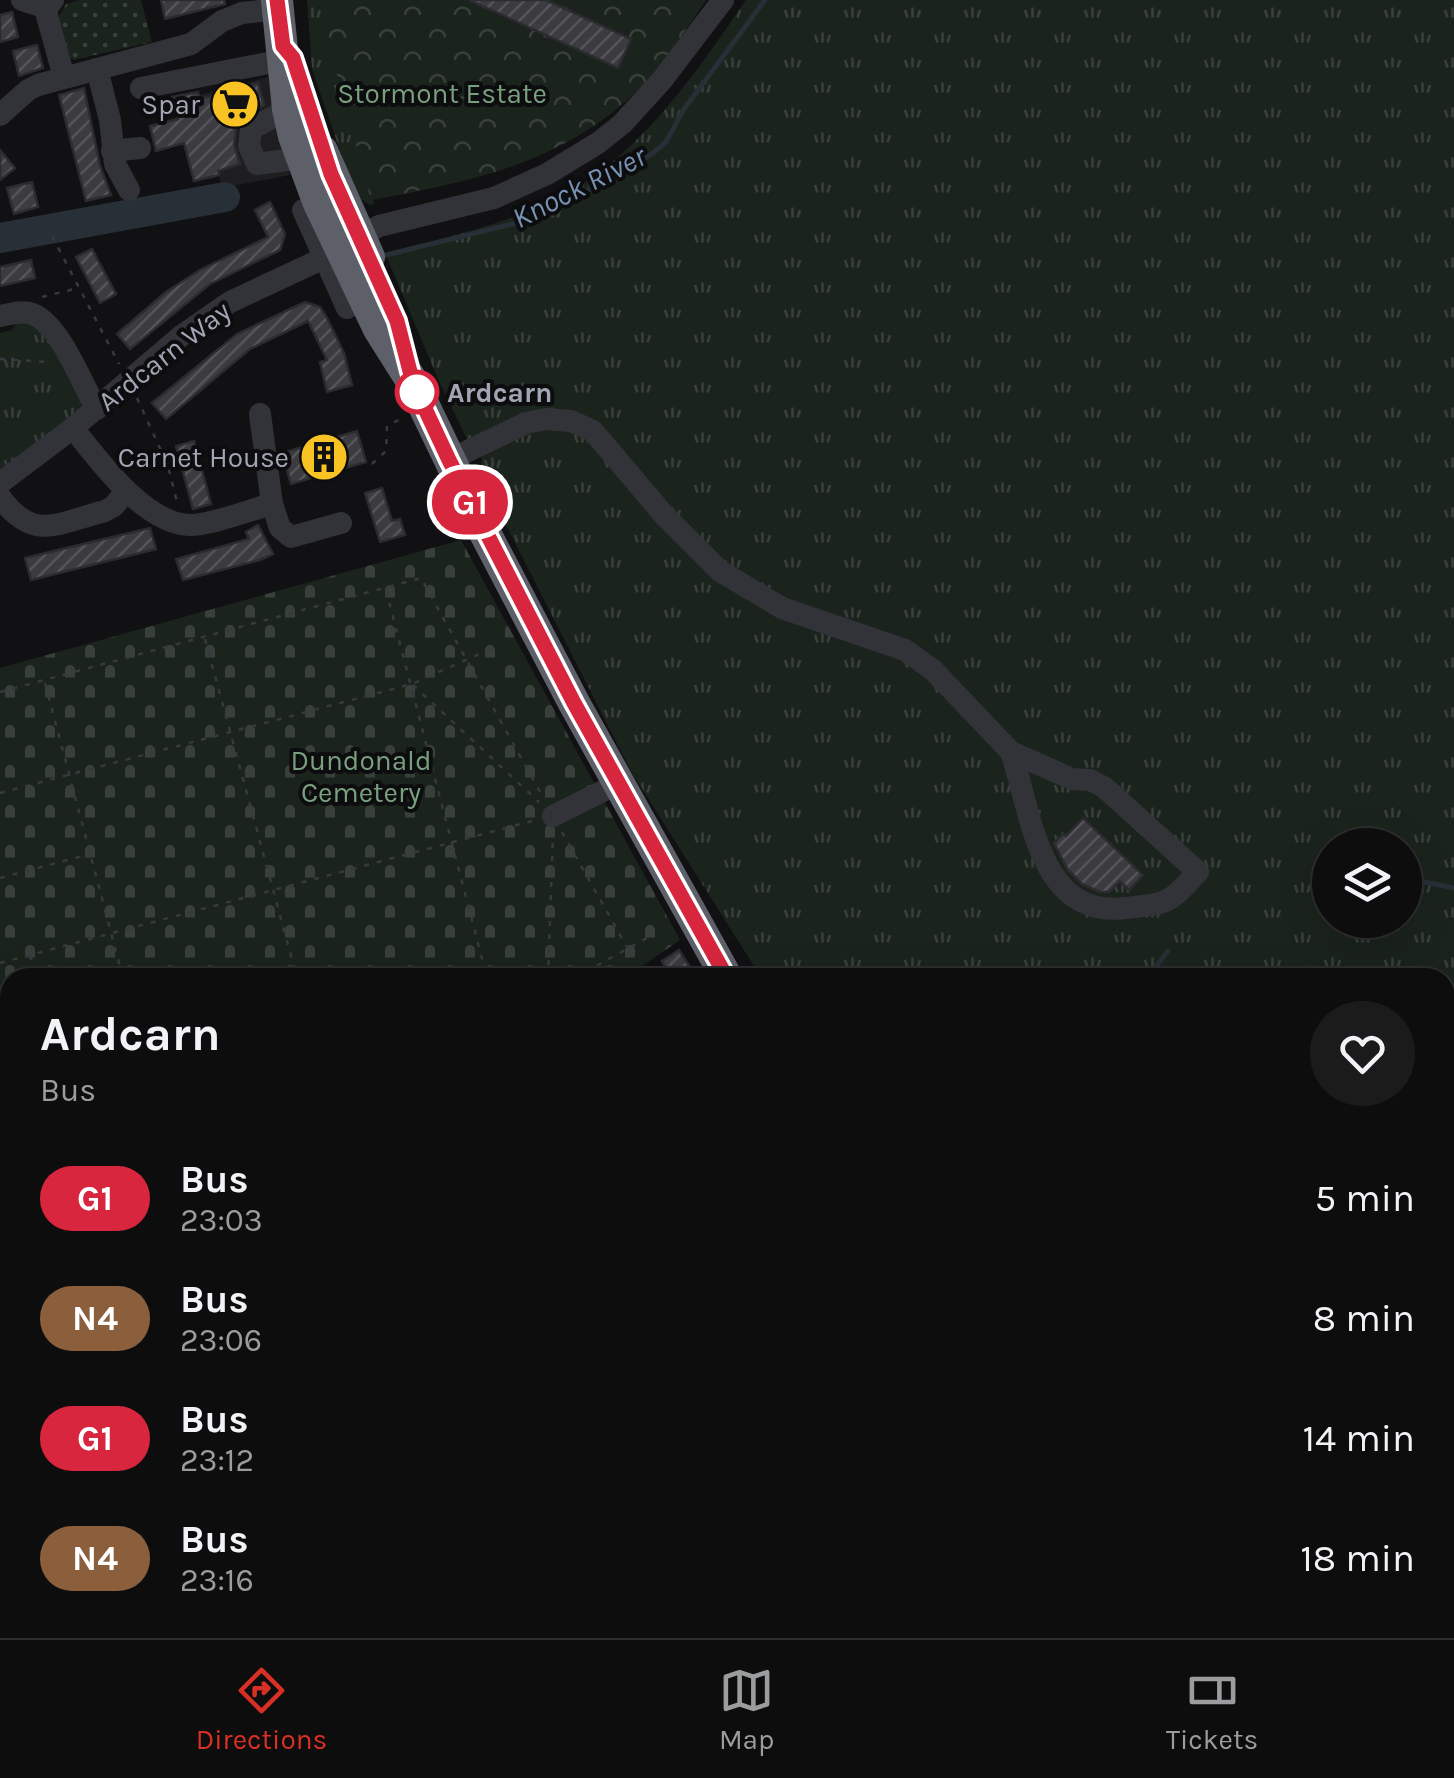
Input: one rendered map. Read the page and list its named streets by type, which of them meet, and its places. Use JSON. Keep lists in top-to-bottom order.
{
  "streets": {
    "street": ["Ardcarn Way"]
  },
  "water": ["Knock River"],
  "parks": ["Stormont Estate", "Dundonald Cemetery"],
  "places": {
    "supermarket": ["Spar"],
    "other": ["Ardcarn"],
    "building": ["Carnet House"]
  },
  "lines": ["bus line G1"],
  "page": {
    "on_map": "G1",
    "heading": ["Ardcarn", "Bus"],
    "list": [
      {
        "mark": "G1",
        "name": "Bus",
        "note": "23:03",
        "value": "5 min"
      },
      {
        "mark": "N4",
        "name": "Bus",
        "note": "23:06",
        "value": "8 min"
      },
      {
        "mark": "G1",
        "name": "Bus",
        "note": "23:12",
        "value": "14 min"
      },
      {
        "mark": "N4",
        "name": "Bus",
        "note": "23:16",
        "value": "18 min"
      }
    ],
    "tabs": ["Directions", "Map", "Tickets"]
  }
}
